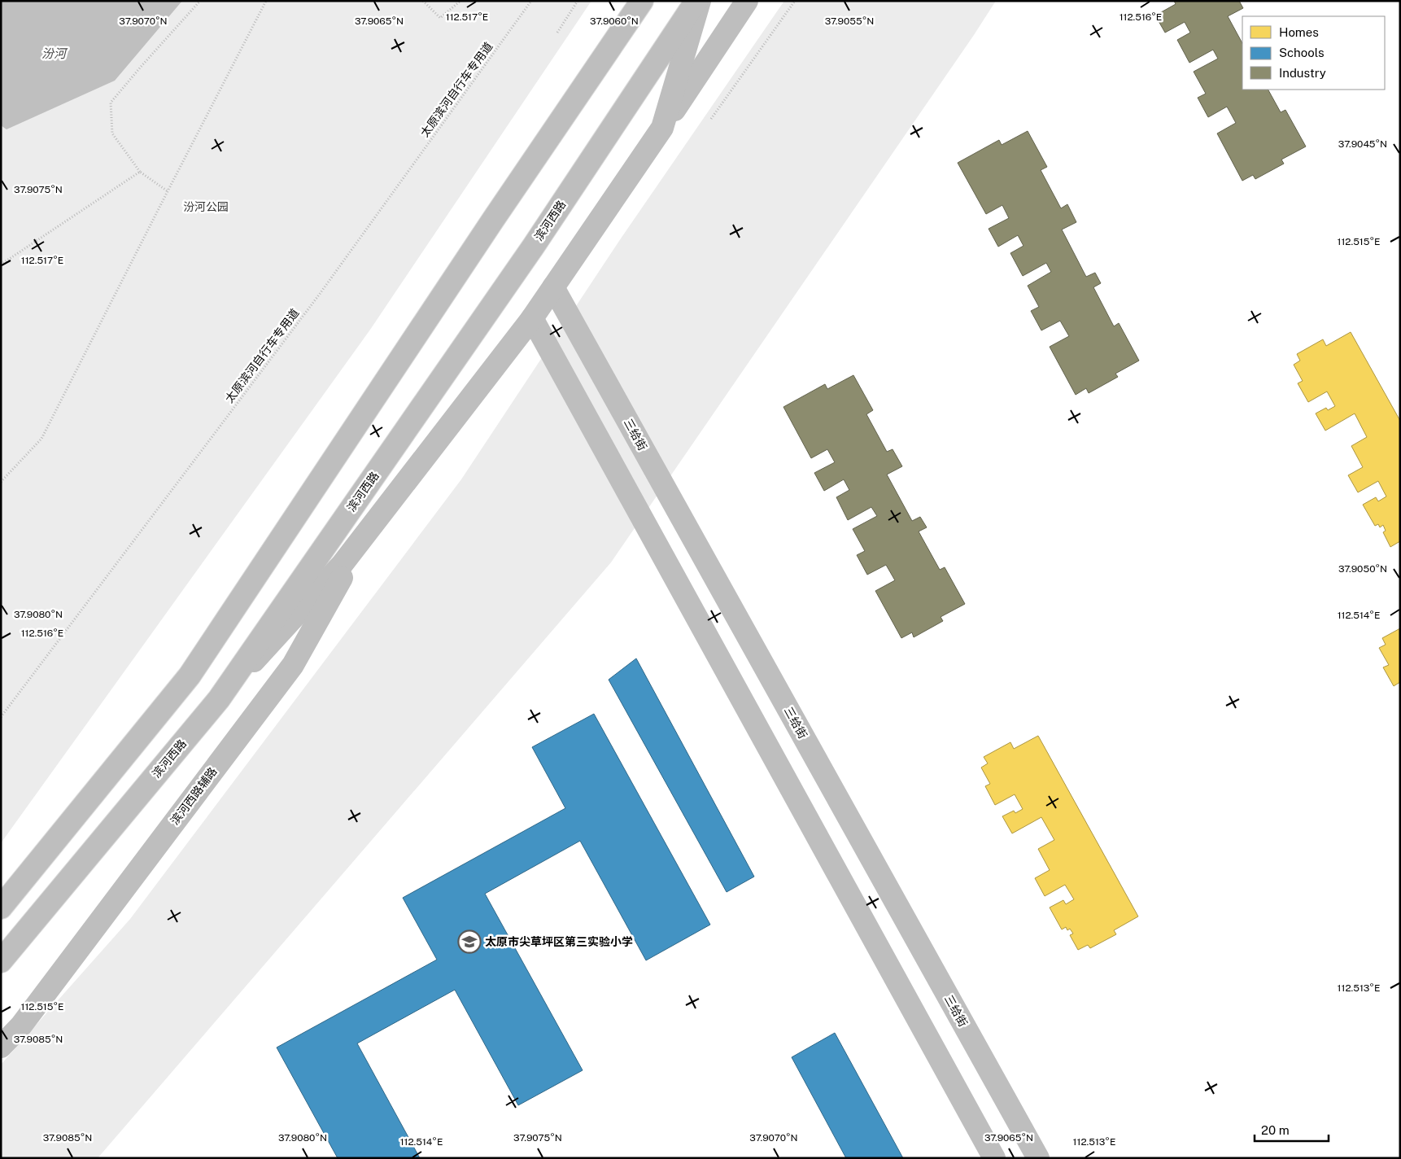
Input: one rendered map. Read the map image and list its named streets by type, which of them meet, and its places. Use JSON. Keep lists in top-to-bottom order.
{
  "streets": {
    "main road": ["滨河西路", "三给街", "滨河西路辅路"],
    "path": ["太原滨河自行车专用道"]
  },
  "water": ["汾河"],
  "parks": ["汾河公园"],
  "places": {
    "school or university": ["太原市尖草坪区第三实验小学"]
  },
  "legend": ["Homes", "Schools", "Industry"],
  "scale_bar": "20 m",
  "coordinates": [
    "112.517°E",
    "112.516°E",
    "37.9070°N",
    "37.9065°N",
    "37.9055°N",
    "37.9060°N",
    "37.9045°N",
    "37.9075°N",
    "112.515°E",
    "37.9050°N",
    "37.9080°N",
    "112.514°E",
    "112.513°E",
    "37.9085°N"
  ]
}
